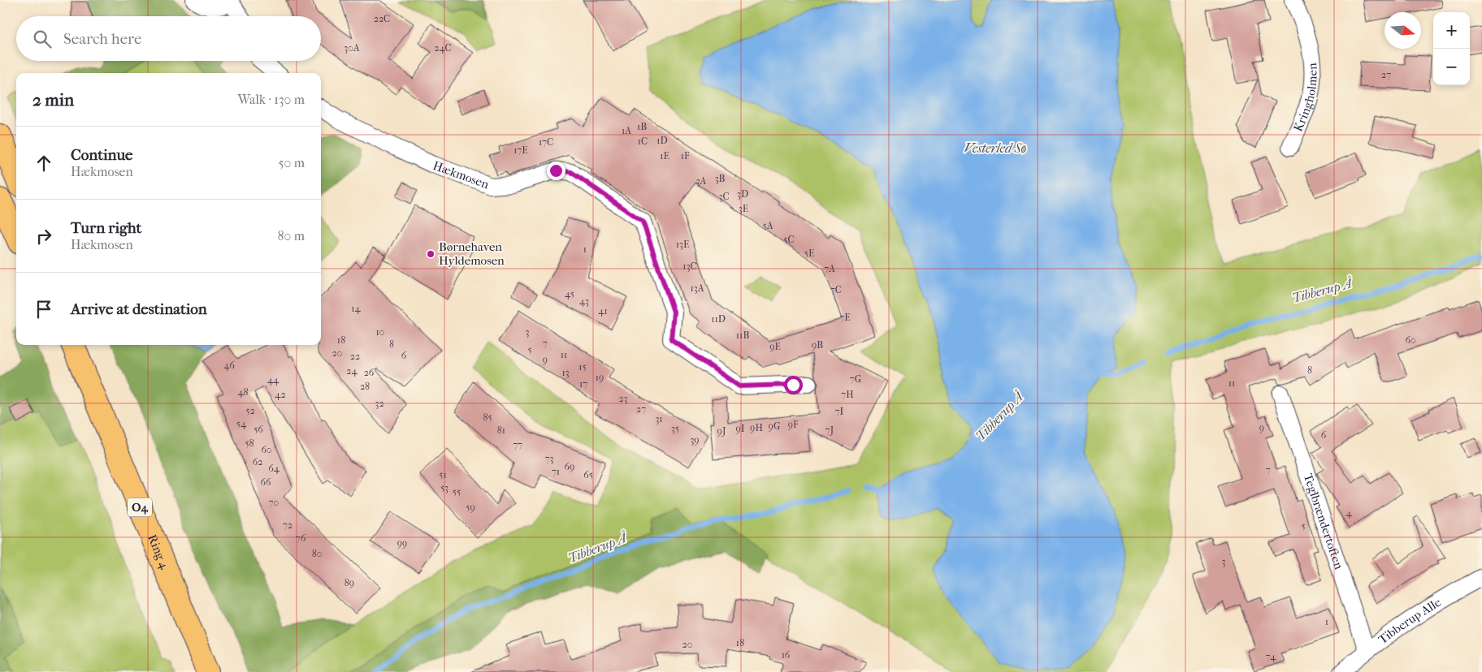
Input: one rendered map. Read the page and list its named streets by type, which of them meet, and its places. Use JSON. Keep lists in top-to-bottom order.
{
  "streets": {
    "main road": ["O4", "Ring 4"],
    "street": [
      "Kringholmen",
      "Hækmosen",
      "Teglbrændertoften",
      "Tibberup Alle"
    ]
  },
  "crossings": [
    ["Teglbrændertoften", "Tibberup Alle"]
  ],
  "water": ["Vesterled Sø", "Tibberup Å"],
  "places": ["Børnehaven Hyldemosen"],
  "house_numbers": [
    "22C",
    "30A",
    "24C",
    "27",
    "1B",
    "1A",
    "1D",
    "1C",
    "17C",
    "17E",
    "1E",
    "1F",
    "3B",
    "3A",
    "3D",
    "3C",
    "3E",
    "5A",
    "5C",
    "13E",
    "1",
    "5E",
    "13C",
    "7A",
    "13A",
    "7C",
    "45",
    "43",
    "14",
    "41",
    "7E",
    "11D",
    "10",
    "3",
    "11B",
    "18",
    "60",
    "7",
    "8",
    "9B",
    "9E",
    "5",
    "20",
    "11",
    "6",
    "22",
    "9",
    "46",
    "15",
    "8",
    "24",
    "26",
    "13",
    "19",
    "7G",
    "44",
    "11",
    "17",
    "28",
    "48",
    "42",
    "7H",
    "23",
    "32",
    "27",
    "52",
    "7I",
    "85",
    "31",
    "54",
    "9F",
    "9G",
    "9H",
    "9",
    "35",
    "9I",
    "56",
    "81",
    "7J",
    "9J",
    "6",
    "39",
    "58",
    "77",
    "60",
    "73",
    "62",
    "69",
    "64",
    "7",
    "71",
    "51",
    "65",
    "66",
    "53",
    "55",
    "70",
    "59",
    "4",
    "72",
    "5",
    "76",
    "99",
    "80",
    "3",
    "89",
    "1",
    "18",
    "20",
    "16",
    "74"
  ],
  "north": "right",
  "page": {
    "map_buttons": ["+", "−"],
    "search": "Search here",
    "heading": ["2 min", "Walk · 130 m"],
    "list": [
      ["Continue", "Hækmosen", "50 m"],
      ["Turn right", "Hækmosen", "80 m"],
      "Arrive at destination"
    ]
  }
}
